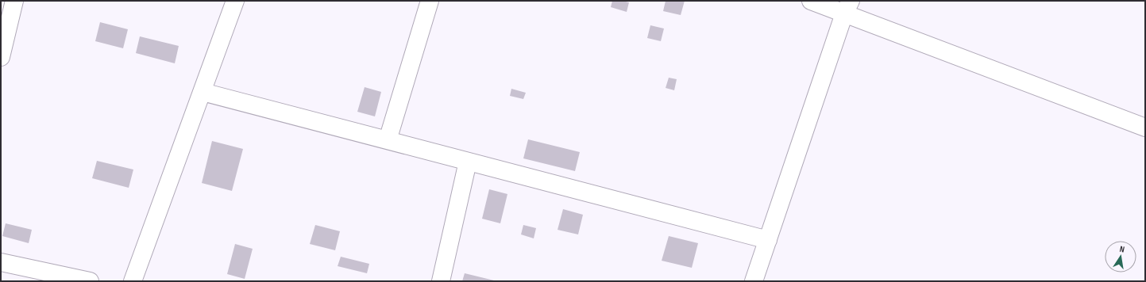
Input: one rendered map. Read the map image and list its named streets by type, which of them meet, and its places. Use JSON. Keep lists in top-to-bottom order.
{
  "north": "top"
}
